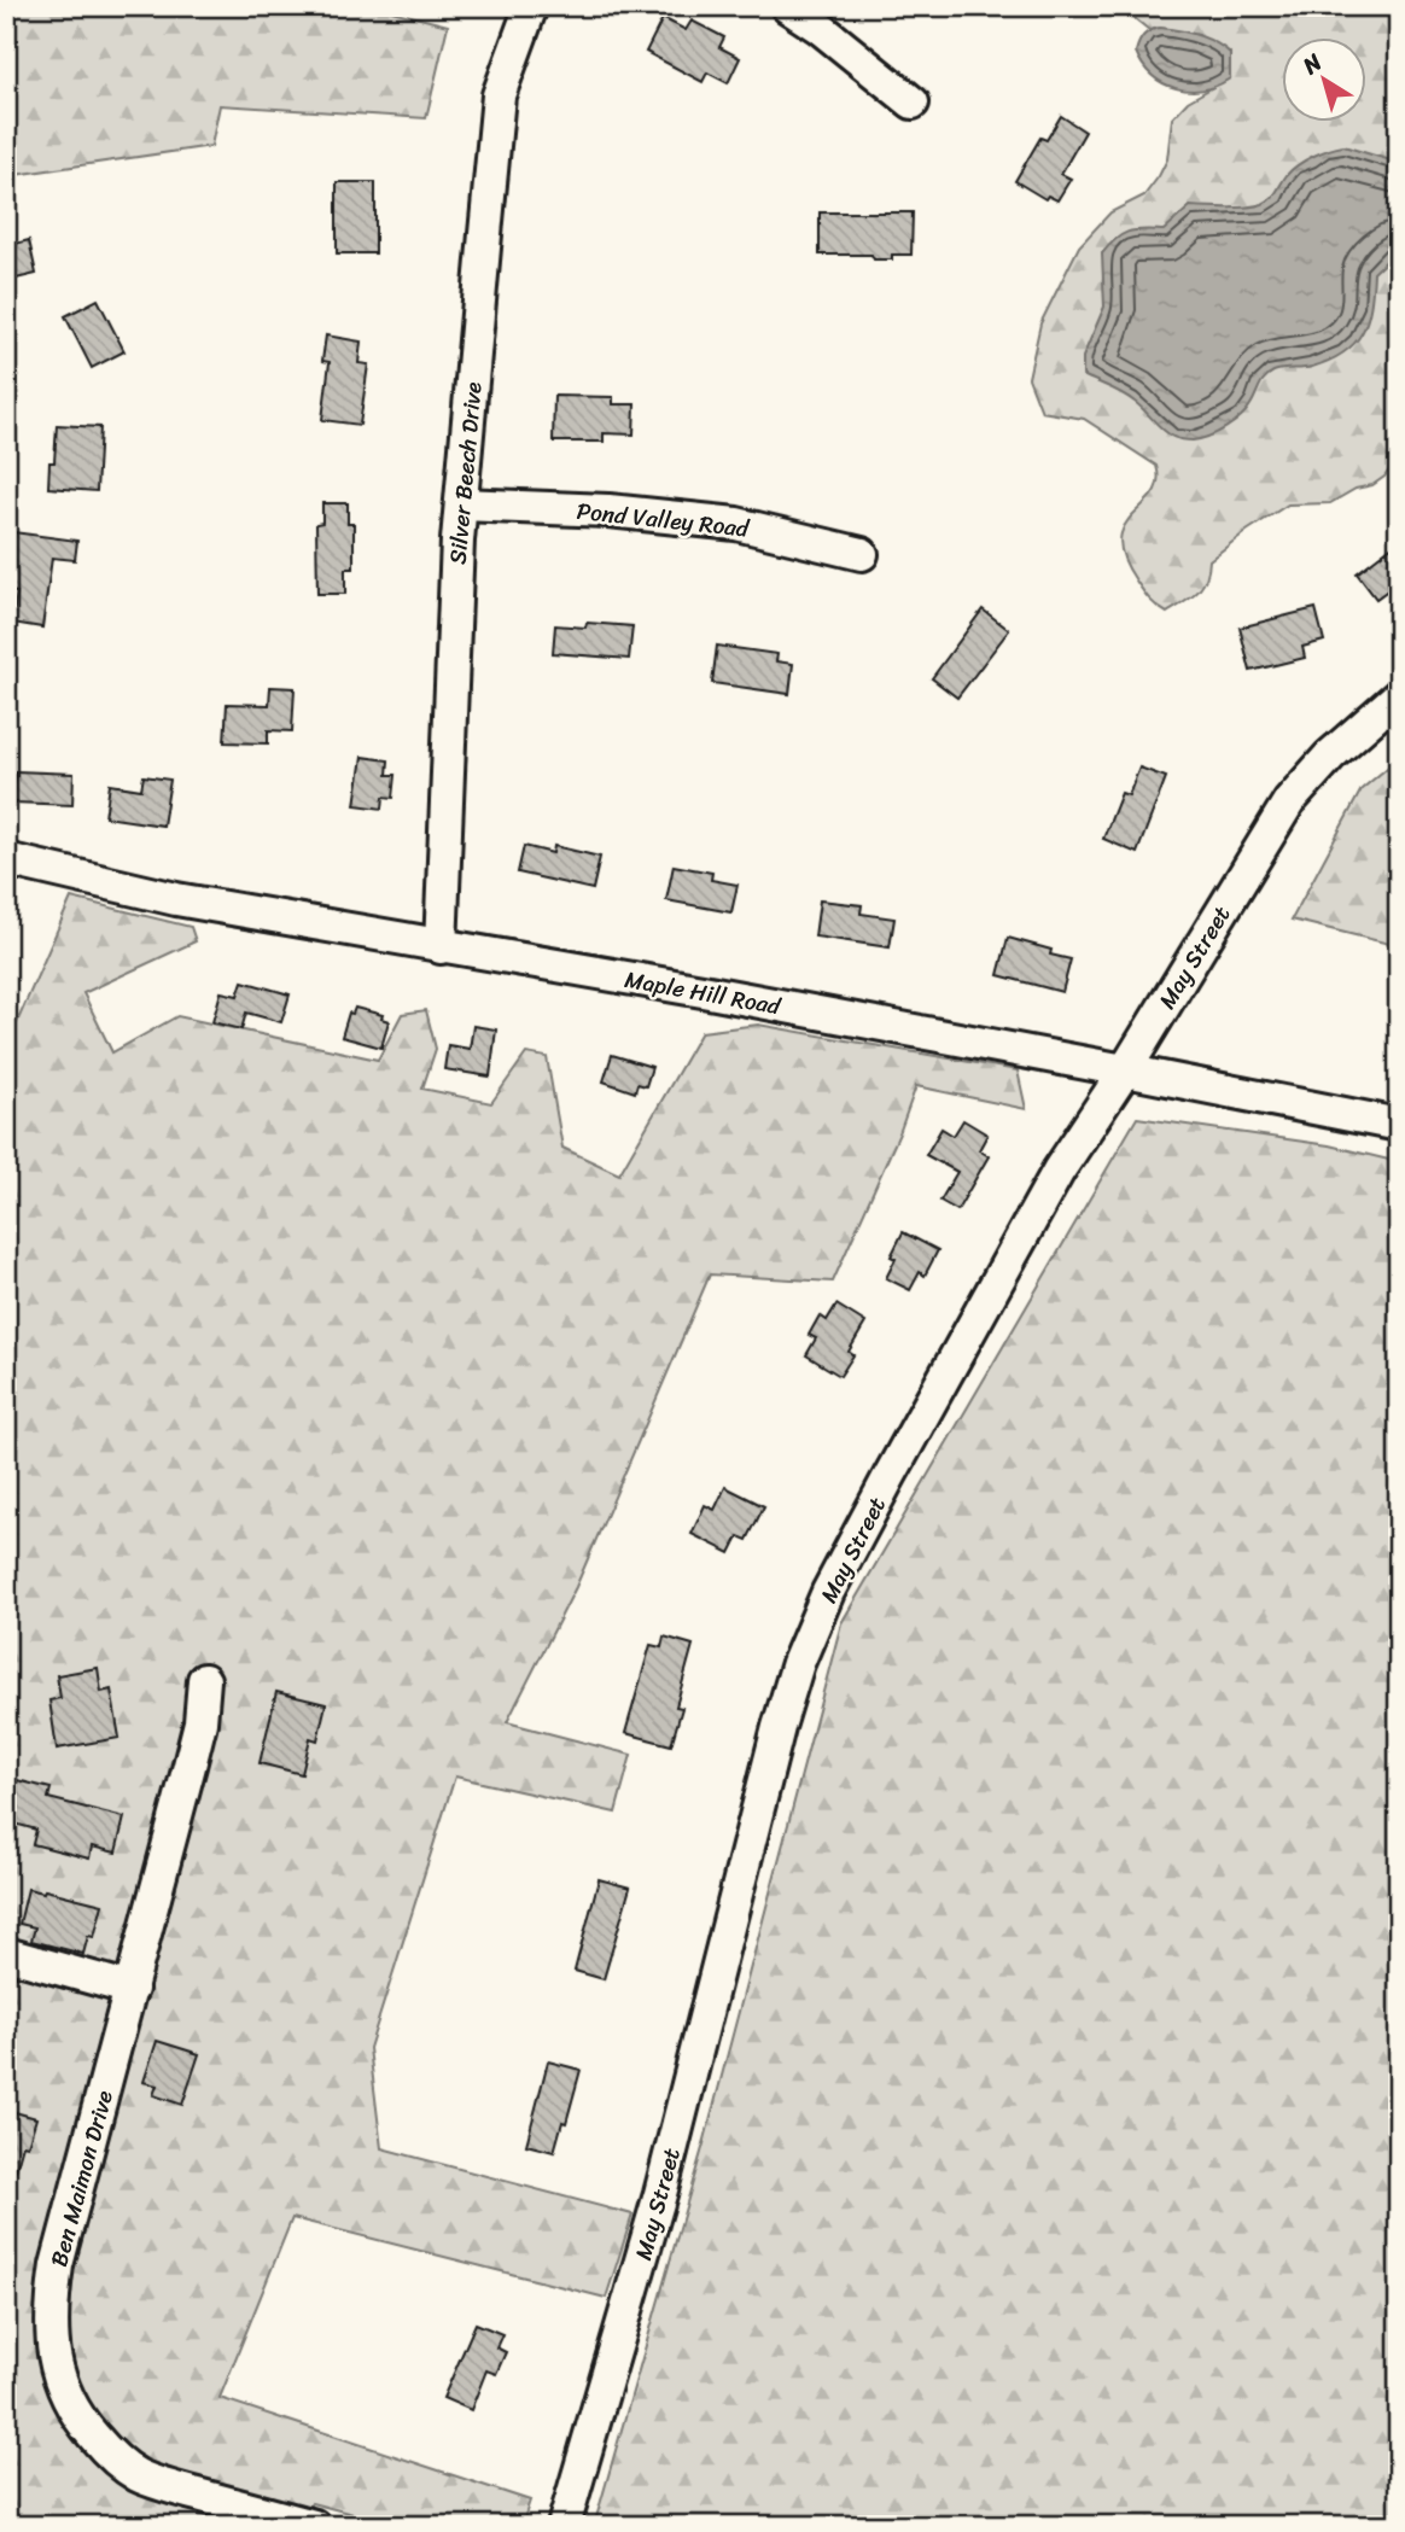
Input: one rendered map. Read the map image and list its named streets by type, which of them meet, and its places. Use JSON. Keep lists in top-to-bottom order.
{
  "streets": {
    "street": [
      "Silver Beech Drive",
      "Pond Valley Road",
      "May Street",
      "Maple Hill Road",
      "Ben Maimon Drive"
    ]
  },
  "crossings": [
    ["Silver Beech Drive", "Pond Valley Road"],
    ["Silver Beech Drive", "Maple Hill Road"],
    ["May Street", "Maple Hill Road"]
  ],
  "north": "top left"
}
